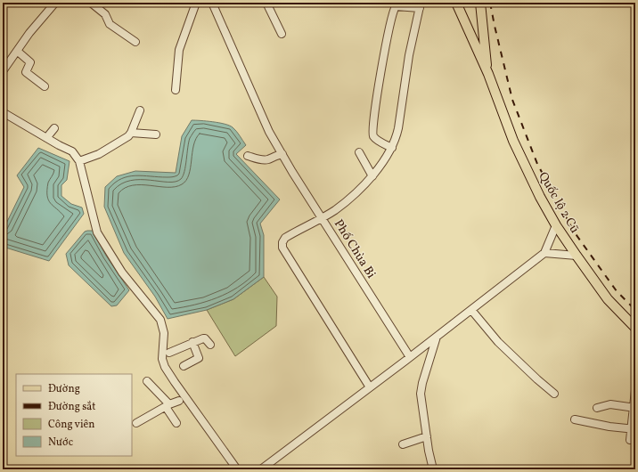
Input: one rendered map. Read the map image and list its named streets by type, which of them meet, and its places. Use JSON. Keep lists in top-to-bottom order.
{
  "streets": {
    "main road": ["Quốc lộ 2 Cũ"],
    "street": ["Phố Chùa Bi"]
  },
  "legend": [
    "Đường",
    "Đường sắt",
    "Công viên",
    "Nước"
  ]
}
